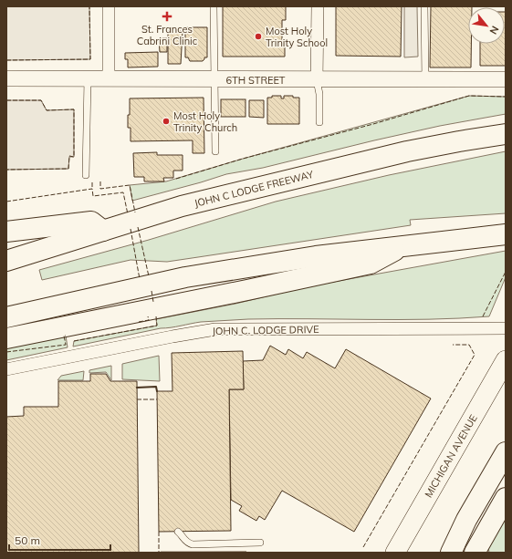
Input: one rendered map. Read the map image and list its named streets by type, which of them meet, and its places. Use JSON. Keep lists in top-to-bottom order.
{
  "streets": {
    "highway": ["JOHN C LODGE FREEWAY"],
    "main road": ["MICHIGAN AVENUE"],
    "street": ["6TH STREET", "JOHN C. LODGE DRIVE"]
  },
  "places": {
    "health": ["St. Frances Cabrini Clinic"],
    "other": ["Most Holy Trinity School", "Most Holy Trinity Church"]
  },
  "scale_bar": "50 m",
  "north": "bottom right"
}
